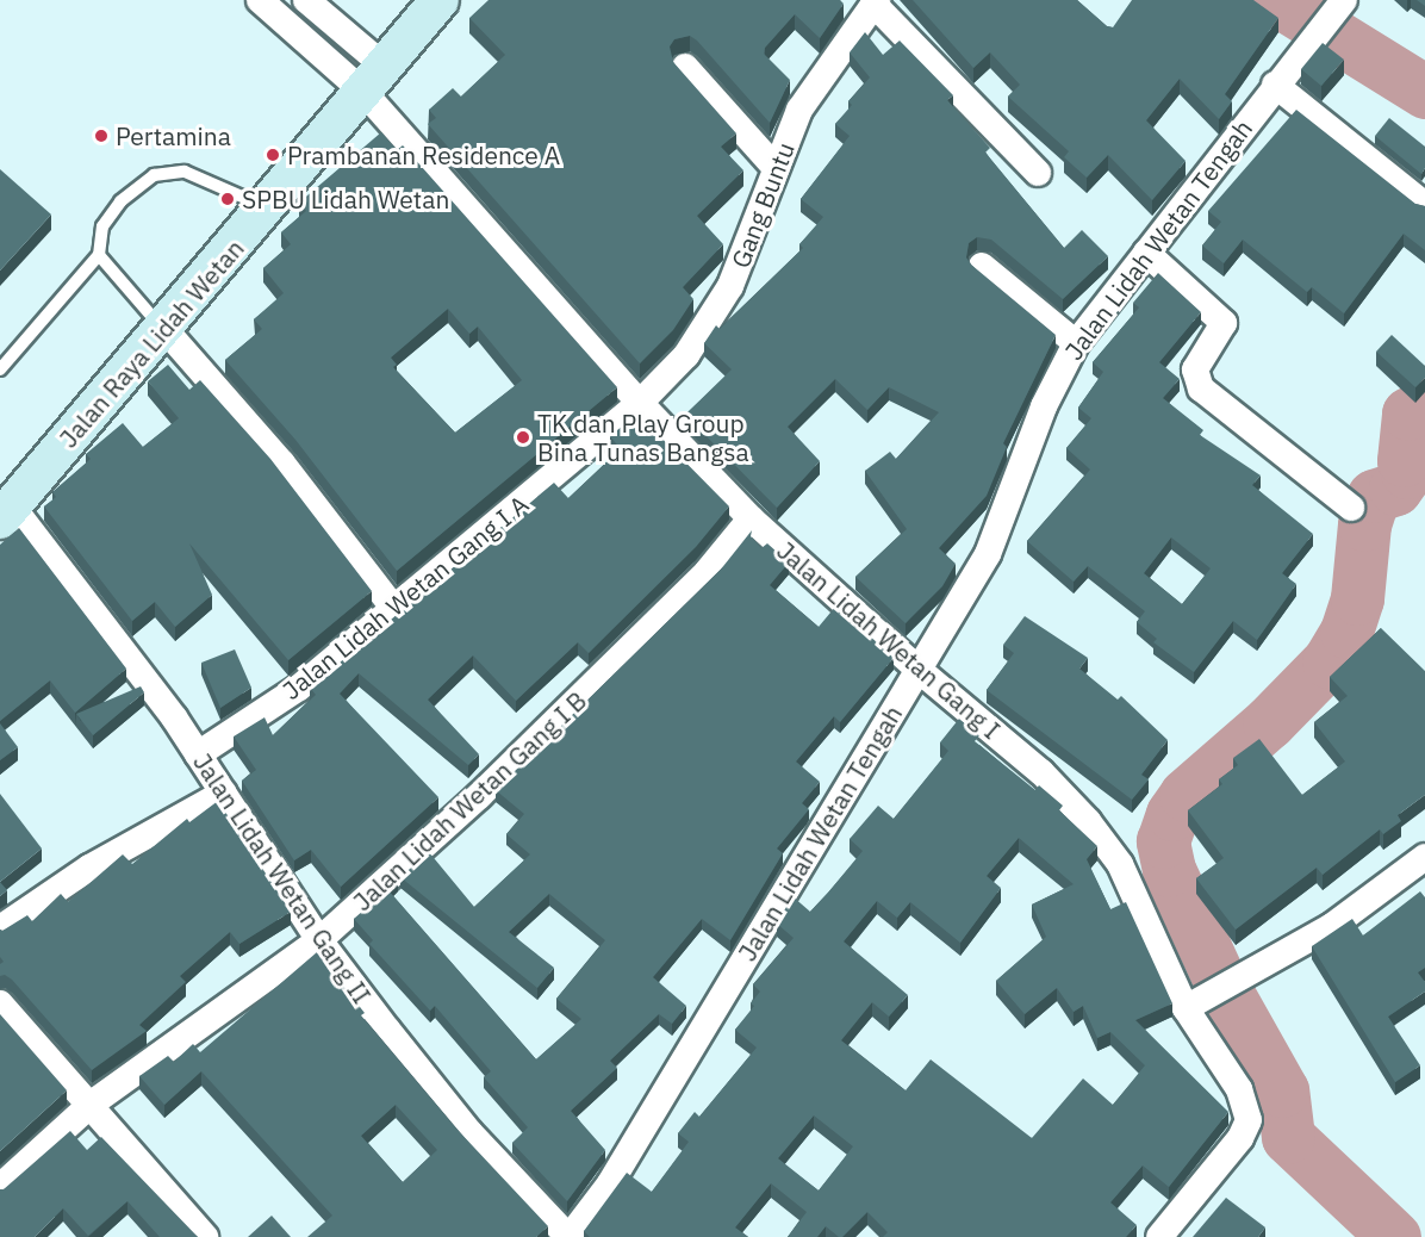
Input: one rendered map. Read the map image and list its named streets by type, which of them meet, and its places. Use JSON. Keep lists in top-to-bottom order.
{
  "streets": {
    "main road": ["Jalan Raya Lidah Wetan"],
    "street": [
      "Gang Buntu",
      "Jalan Lidah Wetan Tengah",
      "Jalan Lidah Wetan Gang I A",
      "Jalan Lidah Wetan Gang I",
      "Jalan Lidah Wetan Gang I B",
      "Jalan Lidah Wetan Gang II"
    ]
  },
  "crossings": [
    ["Gang Buntu", "Jalan Lidah Wetan Gang I A"],
    ["Gang Buntu", "Jalan Lidah Wetan Gang I"],
    ["Jalan Lidah Wetan Tengah", "Jalan Lidah Wetan Gang I"],
    ["Jalan Lidah Wetan Tengah", "Jalan Lidah Wetan Gang II"],
    ["Jalan Raya Lidah Wetan", "Jalan Lidah Wetan Gang I"],
    ["Jalan Raya Lidah Wetan", "Jalan Lidah Wetan Gang II"],
    ["Jalan Lidah Wetan Gang I A", "Jalan Lidah Wetan Gang I"],
    ["Jalan Lidah Wetan Gang I A", "Jalan Lidah Wetan Gang II"],
    ["Jalan Lidah Wetan Gang I", "Jalan Lidah Wetan Gang I B"],
    ["Jalan Lidah Wetan Gang I B", "Jalan Lidah Wetan Gang II"]
  ],
  "places": [
    "Pertamina",
    "Prambanan Residence A",
    "SPBU Lidah Wetan",
    "TK dan Play Group Bina Tunas Bangsa"
  ]
}
